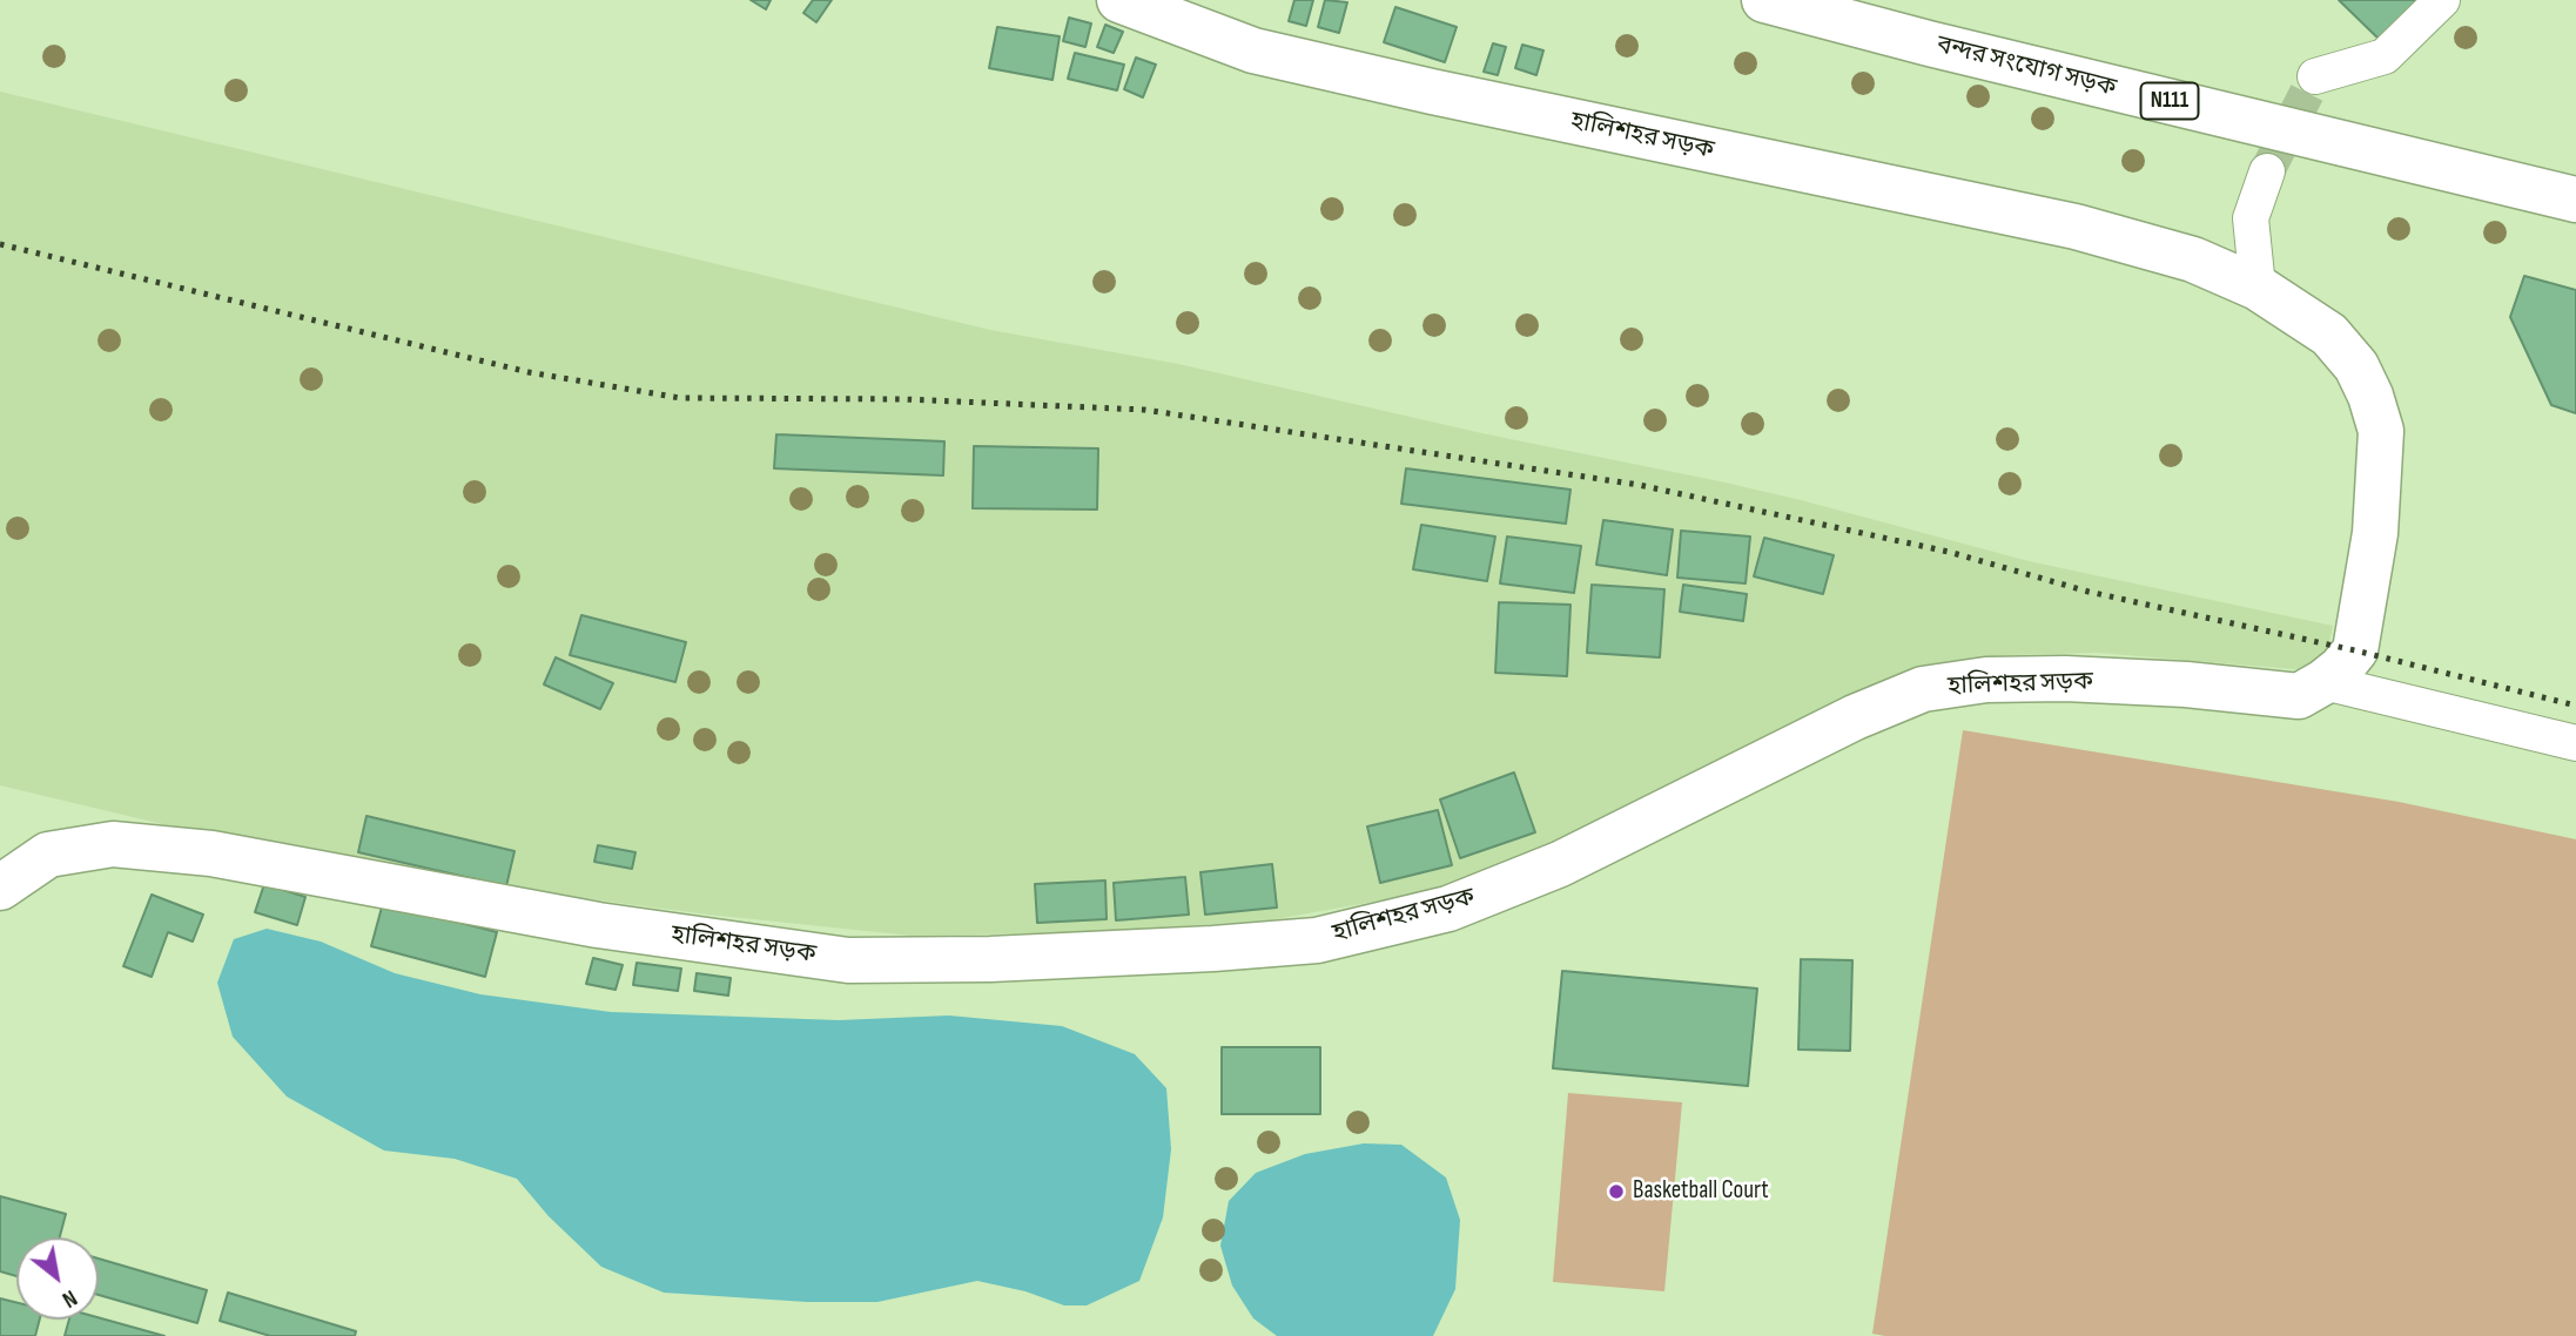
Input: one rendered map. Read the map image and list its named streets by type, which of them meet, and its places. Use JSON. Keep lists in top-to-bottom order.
{
  "streets": {
    "main road": ["বন্দর সংযোগ সড়ক", "N111", "হালিশহর সড়ক"]
  },
  "places": ["Basketball Court"],
  "north": "bottom right"
}
